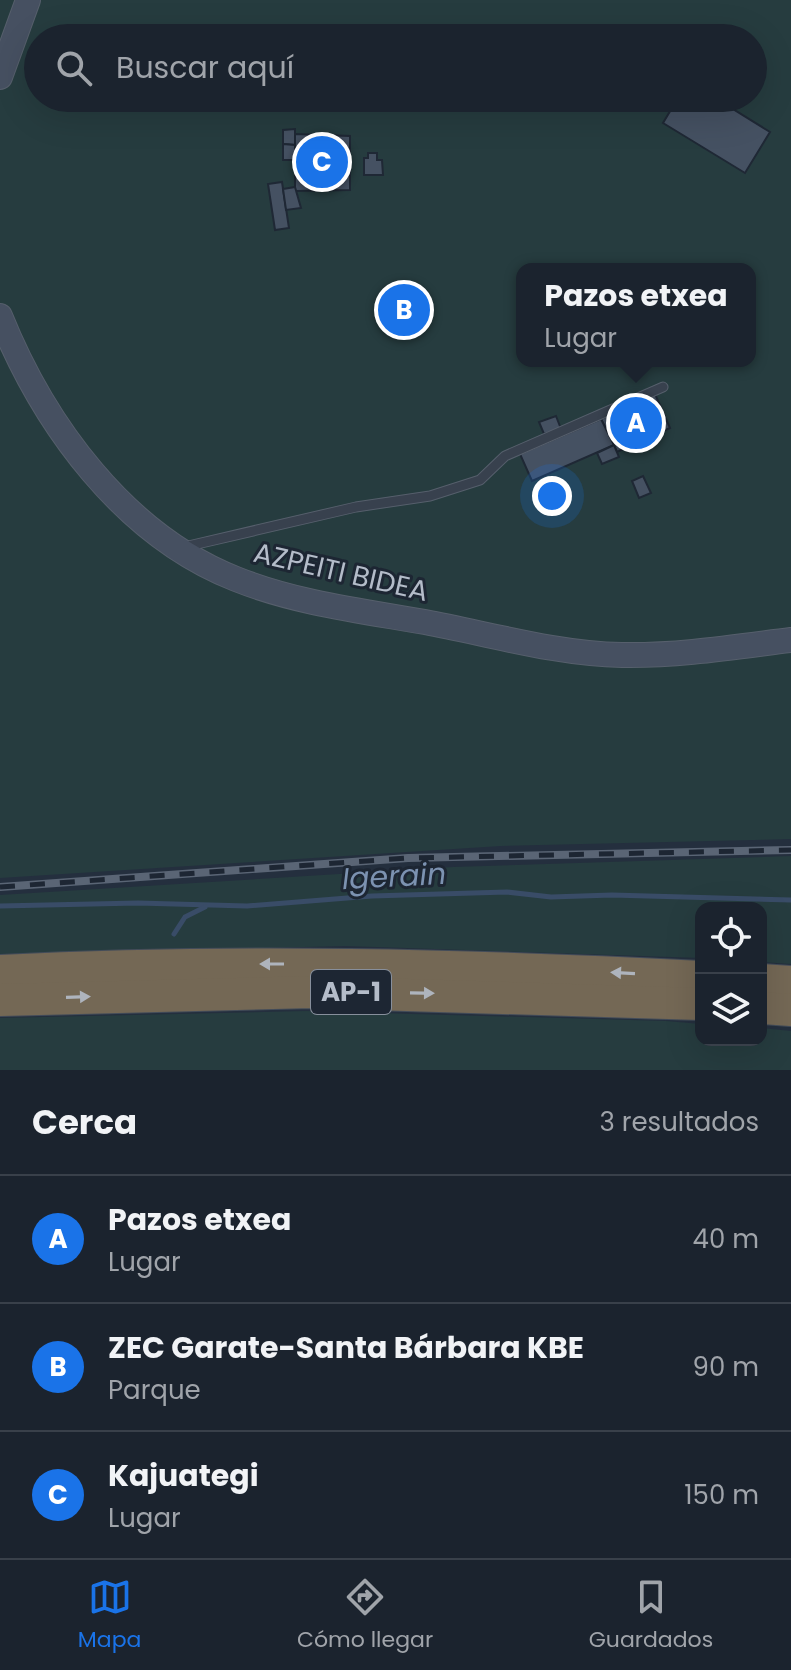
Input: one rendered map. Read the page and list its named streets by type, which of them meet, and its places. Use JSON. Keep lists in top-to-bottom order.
{
  "streets": {
    "highway": ["AP-1"],
    "main road": ["AZPEITI BIDEA"]
  },
  "water": ["Igerain"],
  "page": {
    "search": "Buscar aquí",
    "pins": ["C", "B", "A"],
    "popup": ["Pazos etxea", "Lugar"],
    "heading": ["Cerca", "3 resultados"],
    "list": [
      {
        "mark": "A",
        "name": "Pazos etxea",
        "note": "Lugar",
        "value": "40 m"
      },
      {
        "mark": "B",
        "name": "ZEC Garate-Santa Bárbara KBE",
        "note": "Parque",
        "value": "90 m"
      },
      {
        "mark": "C",
        "name": "Kajuategi",
        "note": "Lugar",
        "value": "150 m"
      }
    ],
    "nav": ["Mapa", "Cómo llegar", "Guardados"]
  }
}
